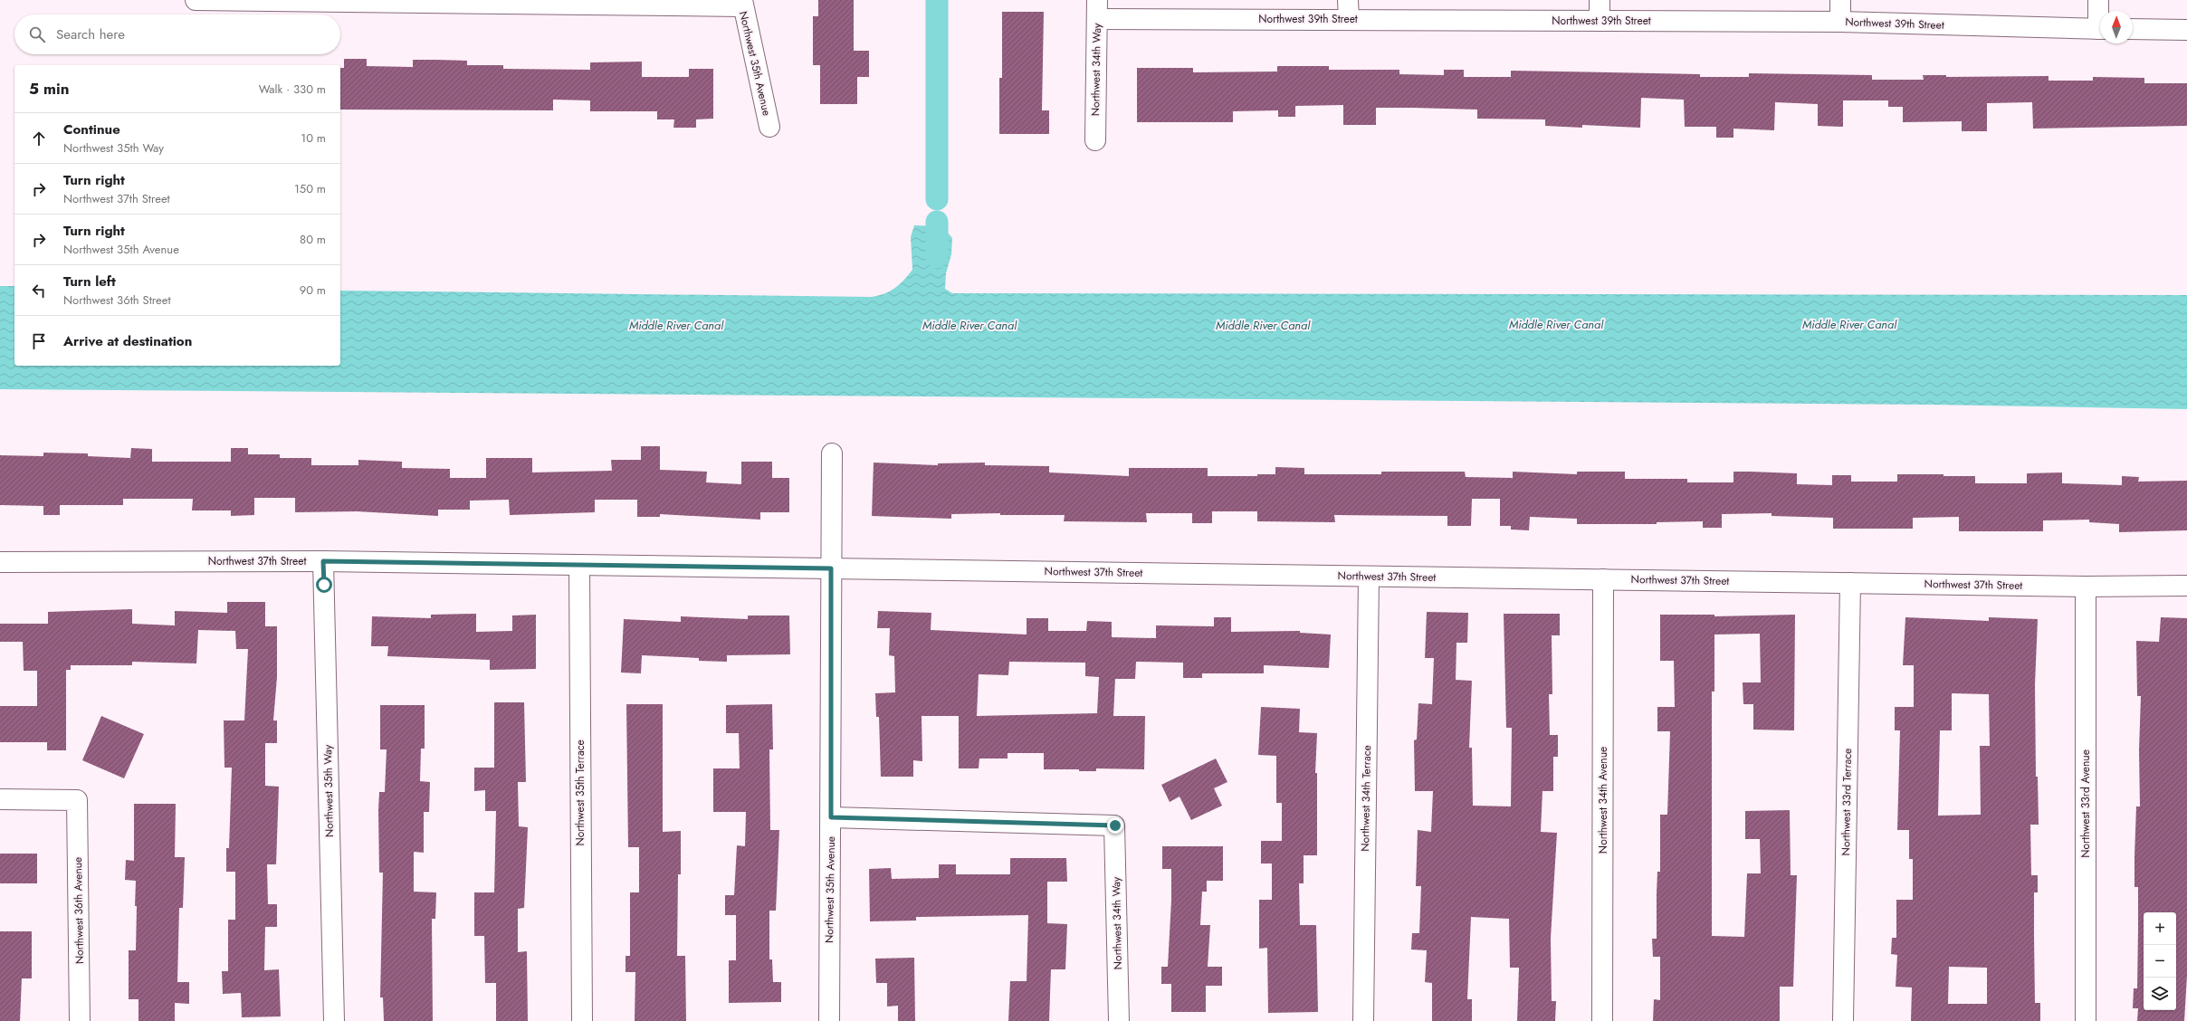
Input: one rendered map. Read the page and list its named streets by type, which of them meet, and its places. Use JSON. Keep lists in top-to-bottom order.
{
  "streets": {
    "street": [
      "Northwest 39th Street",
      "Northwest 35th Avenue",
      "Northwest 34th Way",
      "Northwest 37th Street",
      "Northwest 35th Way",
      "Northwest 35th Terrace",
      "Northwest 34th Terrace",
      "Northwest 34th Avenue",
      "Northwest 33rd Terrace",
      "Northwest 33rd Avenue",
      "Northwest 36th Avenue"
    ]
  },
  "crossings": [
    ["Northwest 39th Street", "Northwest 34th Way"],
    ["Northwest 35th Avenue", "Northwest 34th Way"],
    ["Northwest 35th Avenue", "Northwest 37th Street"],
    ["Northwest 37th Street", "Northwest 35th Way"],
    ["Northwest 37th Street", "Northwest 35th Terrace"],
    ["Northwest 37th Street", "Northwest 34th Terrace"],
    ["Northwest 37th Street", "Northwest 34th Avenue"],
    ["Northwest 37th Street", "Northwest 33rd Terrace"],
    ["Northwest 37th Street", "Northwest 33rd Avenue"]
  ],
  "water": ["Middle River Canal"],
  "north": "top",
  "page": {
    "search": "Search here",
    "heading": ["5 min", "Walk · 330 m"],
    "list": [
      ["Continue", "Northwest 35th Way", "10 m"],
      ["Turn right", "Northwest 37th Street", "150 m"],
      ["Turn right", "Northwest 35th Avenue", "80 m"],
      ["Turn left", "Northwest 36th Street", "90 m"],
      "Arrive at destination"
    ],
    "map_buttons": ["+", "−"]
  }
}
